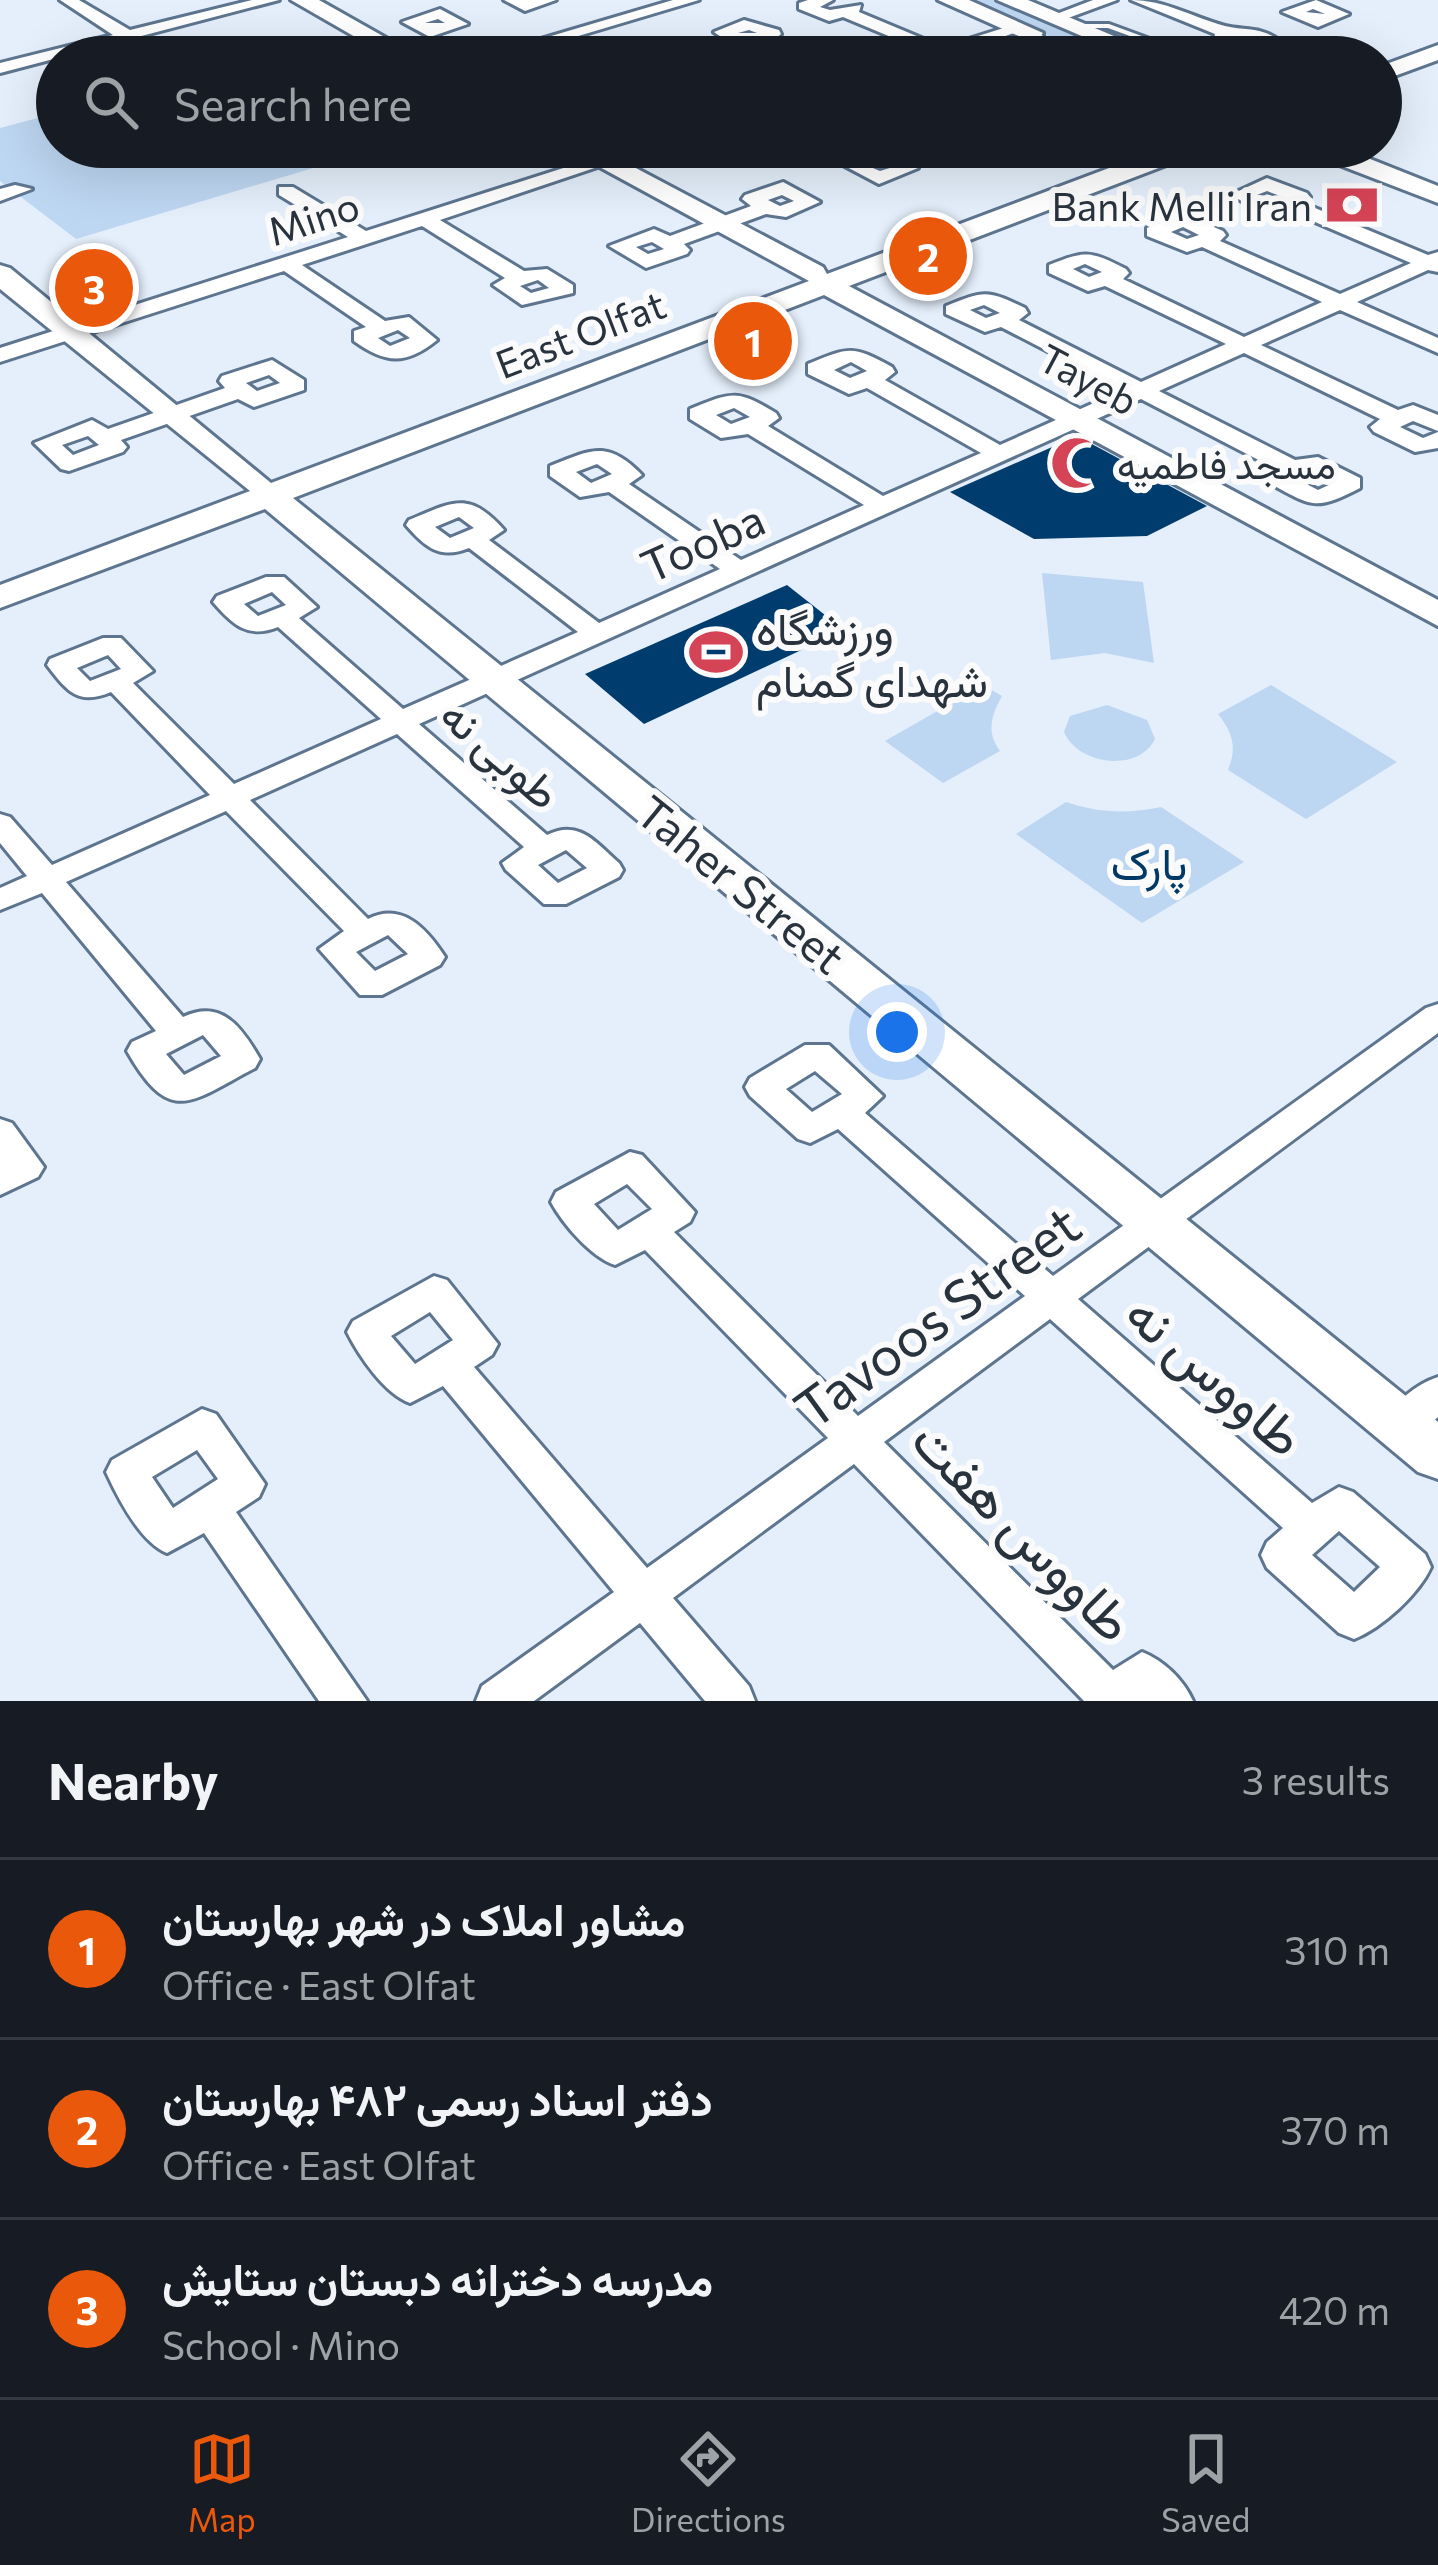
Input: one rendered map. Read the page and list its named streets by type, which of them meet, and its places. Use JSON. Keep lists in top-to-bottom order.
{
  "streets": {
    "street": [
      "Mino",
      "East Olfat",
      "Tayeb",
      "Tooba",
      "طوبی نه",
      "Taher Street",
      "Tavoos Street",
      "طاووس نه",
      "طاووس هفت"
    ]
  },
  "crossings": [
    ["Mino", "Taher Street"],
    ["East Olfat", "Tayeb"],
    ["East Olfat", "Taher Street"],
    ["Tayeb", "Tooba"],
    ["Tooba", "طوبی نه"],
    ["Tooba", "Taher Street"],
    ["Taher Street", "Tavoos Street"],
    ["Tavoos Street", "طاووس نه"],
    ["Tavoos Street", "طاووس هفت"]
  ],
  "parks": ["پارک"],
  "places": {
    "bank": ["Bank Melli Iran"],
    "mosque": ["مسجد فاطمیه"],
    "sports": ["ورزشگاه شهدای گمنام"]
  },
  "page": {
    "search": "Search here",
    "pins": ["2", "3", "1"],
    "heading": ["Nearby", "3 results"],
    "list": [
      {
        "mark": "1",
        "name": "مشاور املاک در شهر بهارستان",
        "note": "Office · East Olfat",
        "value": "310 m"
      },
      {
        "mark": "2",
        "name": "دفتر اسناد رسمی ۴۸۲ بهارستان",
        "note": "Office · East Olfat",
        "value": "370 m"
      },
      {
        "mark": "3",
        "name": "مدرسه دخترانه دبستان ستایش",
        "note": "School · Mino",
        "value": "420 m"
      }
    ],
    "nav": ["Map", "Directions", "Saved"]
  }
}
